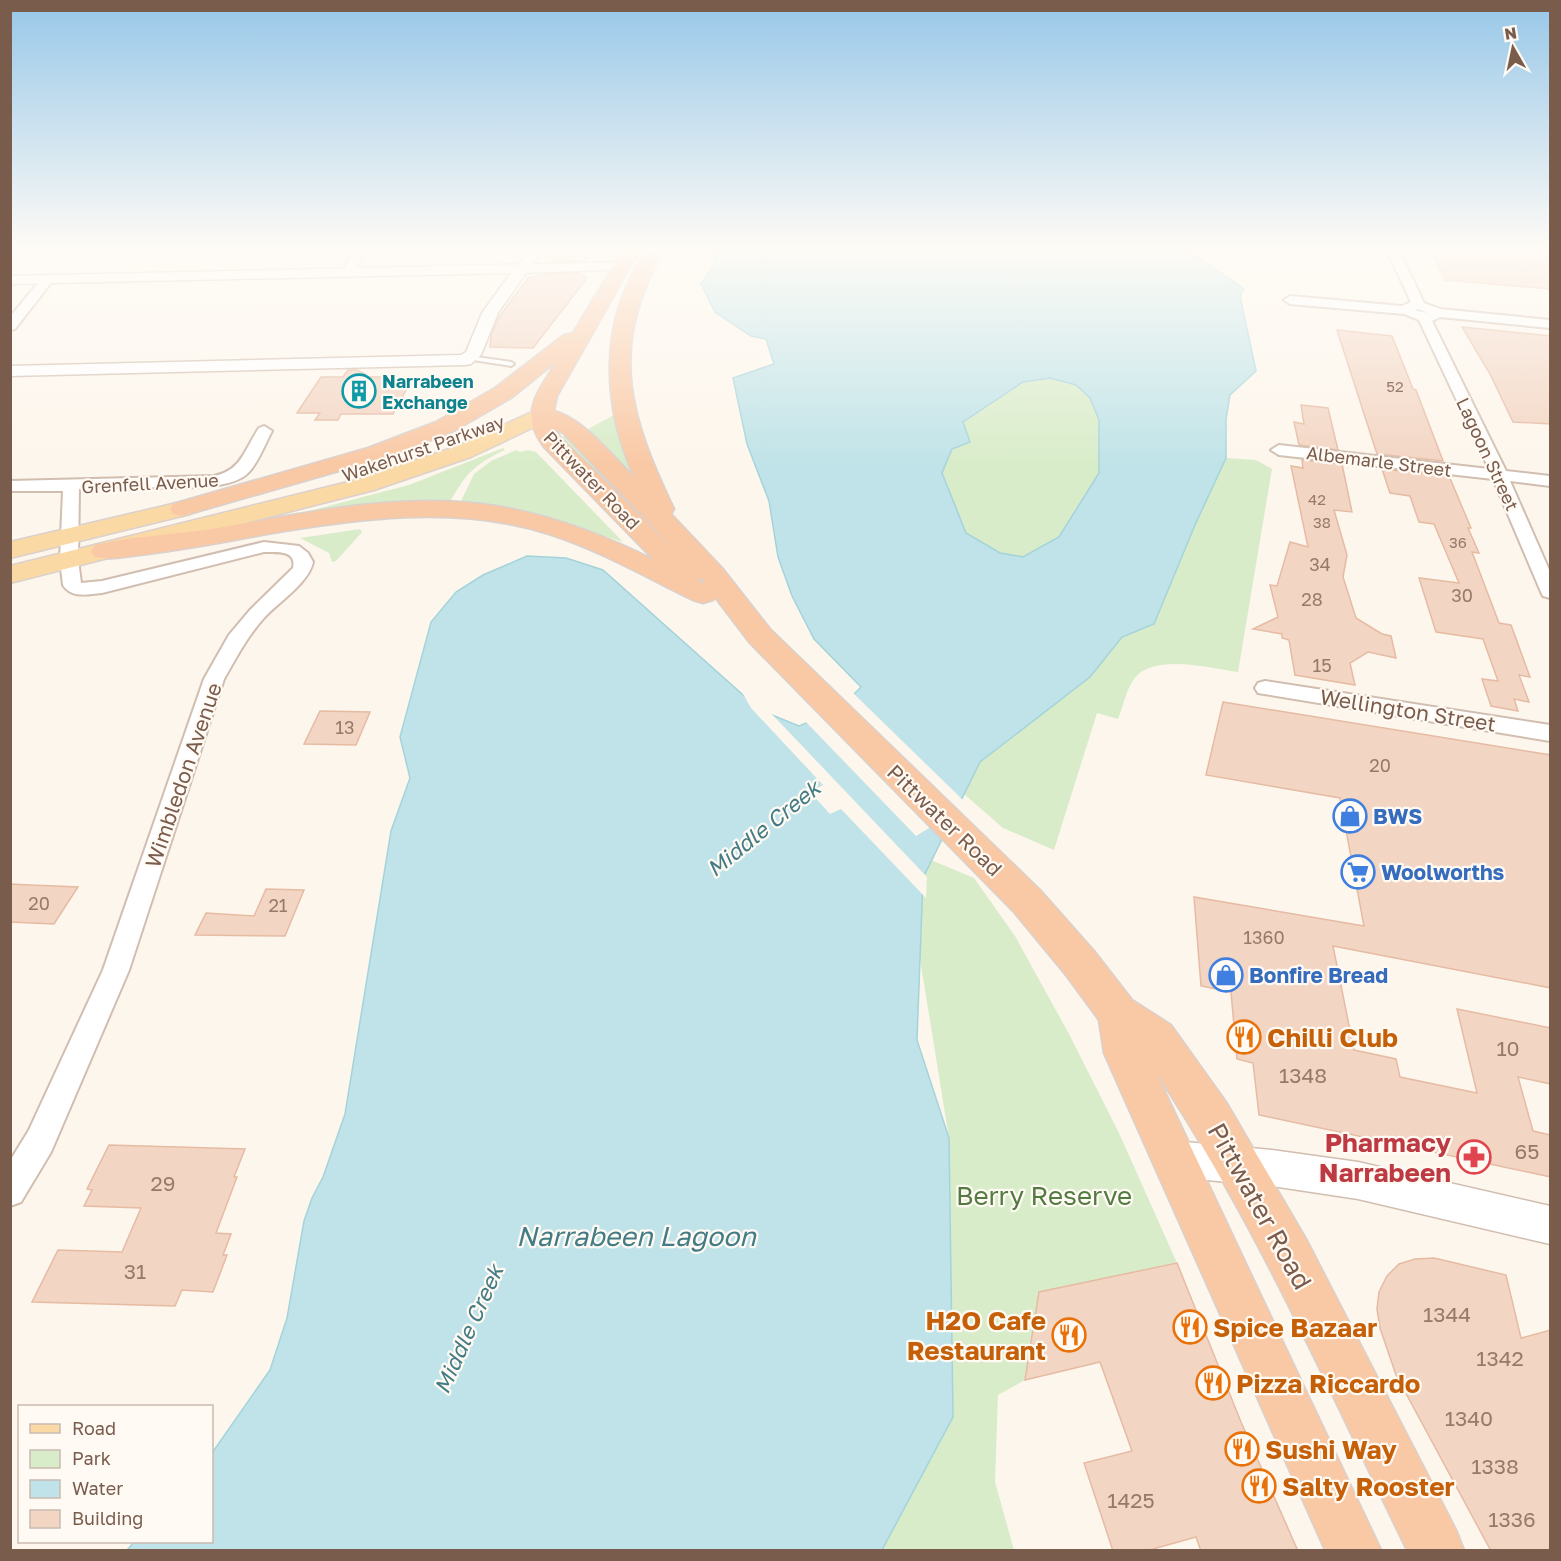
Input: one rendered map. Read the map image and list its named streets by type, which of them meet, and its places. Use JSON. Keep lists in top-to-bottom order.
{
  "streets": {
    "highway": ["Pittwater Road"],
    "main road": ["Wakehurst Parkway"],
    "street": [
      "Lagoon Street",
      "Albemarle Street",
      "Grenfell Avenue",
      "Wellington Street",
      "Wimbledon Avenue"
    ]
  },
  "crossings": [
    ["Wakehurst Parkway", "Pittwater Road"],
    ["Wakehurst Parkway", "Wimbledon Avenue"],
    ["Lagoon Street", "Albemarle Street"],
    ["Grenfell Avenue", "Wimbledon Avenue"]
  ],
  "water": ["Middle Creek", "Narrabeen Lagoon"],
  "parks": ["Berry Reserve"],
  "places": {
    "building": ["Narrabeen Exchange"],
    "shop": ["BWS", "Bonfire Bread"],
    "supermarket": ["Woolworths"],
    "restaurant": [
      "Chilli Club",
      "Spice Bazaar",
      "H2O Cafe Restaurant",
      "Pizza Riccardo",
      "Sushi Way",
      "Salty Rooster"
    ],
    "pharmacy": ["Pharmacy Narrabeen"]
  },
  "house_numbers": [
    "52",
    "42",
    "38",
    "36",
    "34",
    "30",
    "28",
    "15",
    "13",
    "20",
    "20",
    "21",
    "1360",
    "10",
    "1348",
    "65",
    "29",
    "31",
    "1344",
    "1342",
    "1340",
    "1338",
    "1425",
    "1336"
  ],
  "legend": [
    "Road",
    "Park",
    "Water",
    "Building"
  ],
  "north": "top"
}
